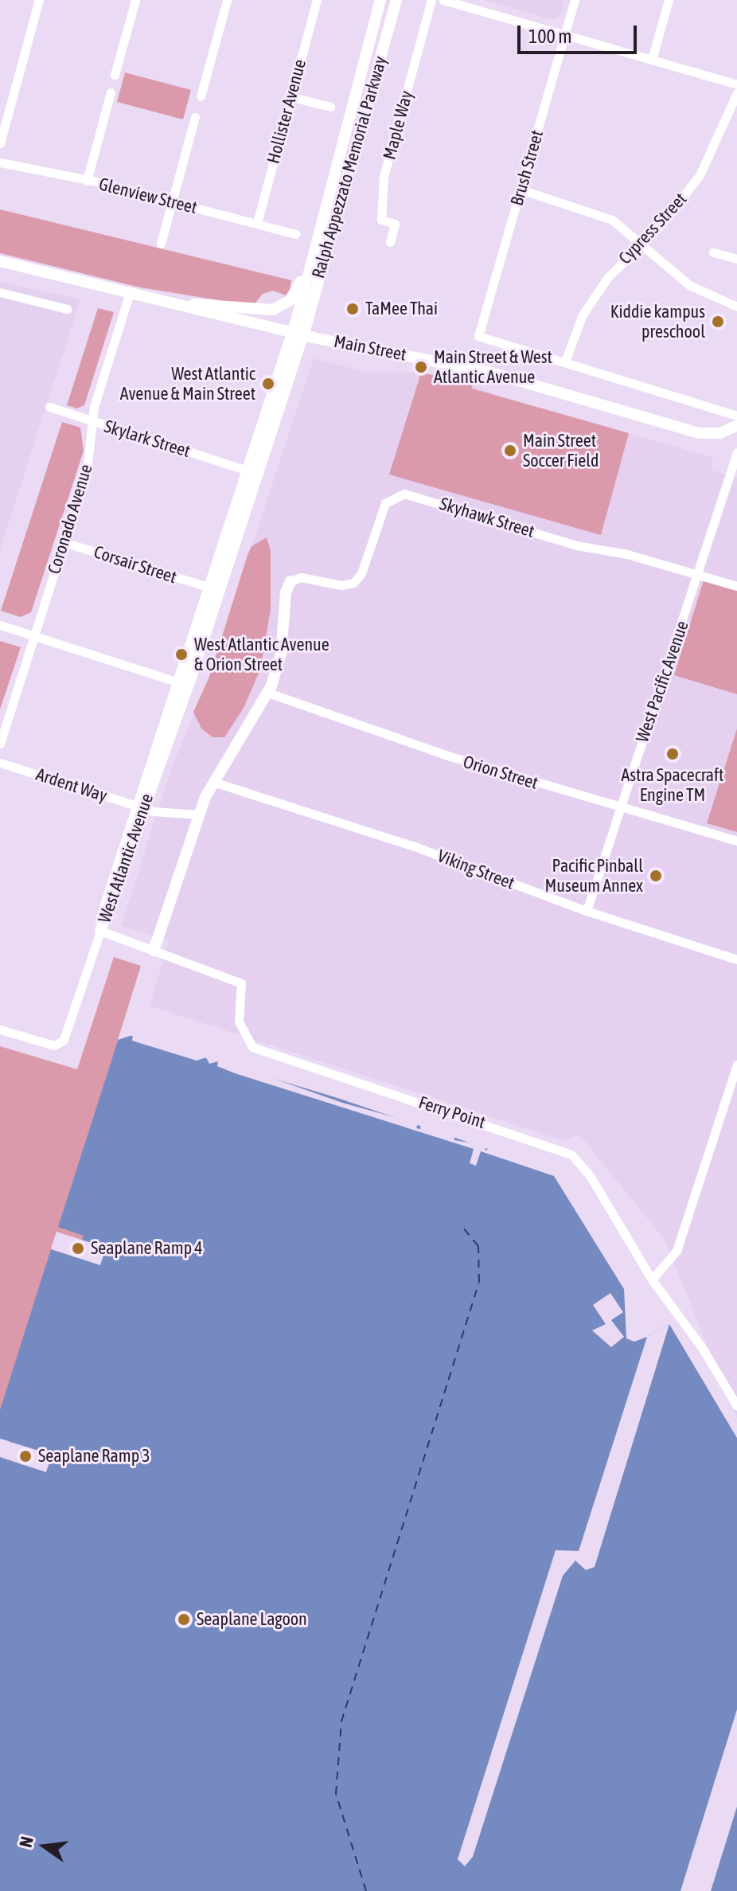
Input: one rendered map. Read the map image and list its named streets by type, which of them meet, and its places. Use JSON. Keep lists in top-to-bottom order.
{
  "streets": {
    "street": [
      "Hollister Avenue",
      "Maple Way",
      "Ralph Appezzato Memorial Parkway",
      "Brush Street",
      "Glenview Street",
      "Cypress Street",
      "Main Street",
      "Skylark Street",
      "Skyhawk Street",
      "Coronado Avenue",
      "Corsair Street",
      "West Pacific Avenue",
      "Orion Street",
      "Ardent Way",
      "West Atlantic Avenue",
      "Viking Street",
      "Ferry Point"
    ]
  },
  "crossings": [
    ["Hollister Avenue", "Glenview Street"],
    ["Ralph Appezzato Memorial Parkway", "Main Street"],
    ["Ralph Appezzato Memorial Parkway", "West Atlantic Avenue"],
    ["Brush Street", "Cypress Street"],
    ["Main Street", "Coronado Avenue"],
    ["Main Street", "West Atlantic Avenue"],
    ["Skylark Street", "Coronado Avenue"],
    ["Skylark Street", "West Atlantic Avenue"],
    ["Skyhawk Street", "West Pacific Avenue"],
    ["Coronado Avenue", "Corsair Street"],
    ["Corsair Street", "West Atlantic Avenue"],
    ["West Pacific Avenue", "Orion Street"],
    ["West Pacific Avenue", "Viking Street"],
    ["Ardent Way", "West Atlantic Avenue"],
    ["West Atlantic Avenue", "Ferry Point"]
  ],
  "places": [
    "TaMee Thai",
    "Kiddie kampus preschool",
    "Main Street & West Atlantic Avenue",
    "West Atlantic Avenue & Main Street",
    "Main Street Soccer Field",
    "West Atlantic Avenue & Orion Street",
    "Astra Spacecraft Engine TM",
    "Pacific Pinball Museum Annex",
    "Seaplane Ramp 4",
    "Seaplane Ramp 3",
    "Seaplane Lagoon"
  ],
  "scale_bar": "100 m",
  "north": "left"
}
